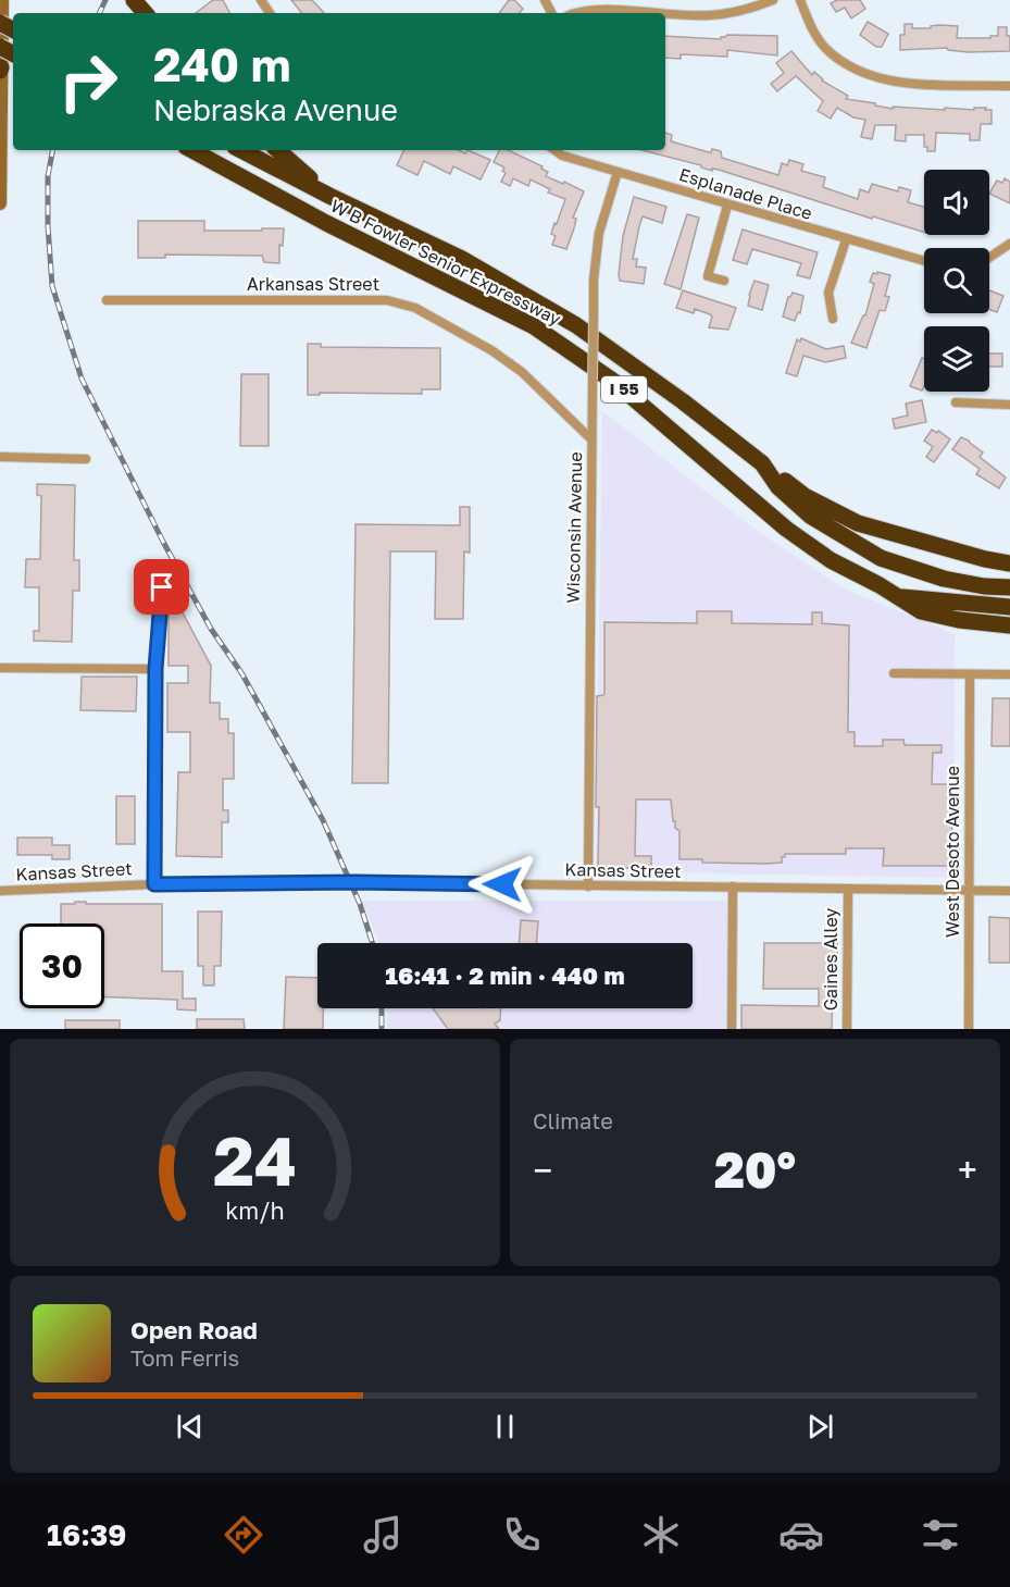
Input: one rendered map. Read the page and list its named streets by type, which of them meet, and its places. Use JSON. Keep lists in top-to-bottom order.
{
  "streets": {
    "highway": ["W B Fowler Senior Expressway", "I 55"],
    "street": [
      "Esplanade Place",
      "Arkansas Street",
      "Wisconsin Avenue",
      "West Desoto Avenue",
      "Kansas Street",
      "Gaines Alley"
    ]
  },
  "crossings": [
    ["Esplanade Place", "Wisconsin Avenue"],
    ["Arkansas Street", "Wisconsin Avenue"],
    ["Wisconsin Avenue", "Kansas Street"],
    ["West Desoto Avenue", "Kansas Street"],
    ["Kansas Street", "Gaines Alley"]
  ],
  "page": {
    "turn": ["240 m", "Nebraska Avenue"],
    "limit": "30",
    "trip": "16:41 · 2 min · 440 m",
    "tile": "Climate",
    "heat": ["−", "20°", "+"],
    "song": ["Open Road", "Tom Ferris"],
    "tabs": "16:39",
    "gauge": ["24", "km/h"]
  }
}
